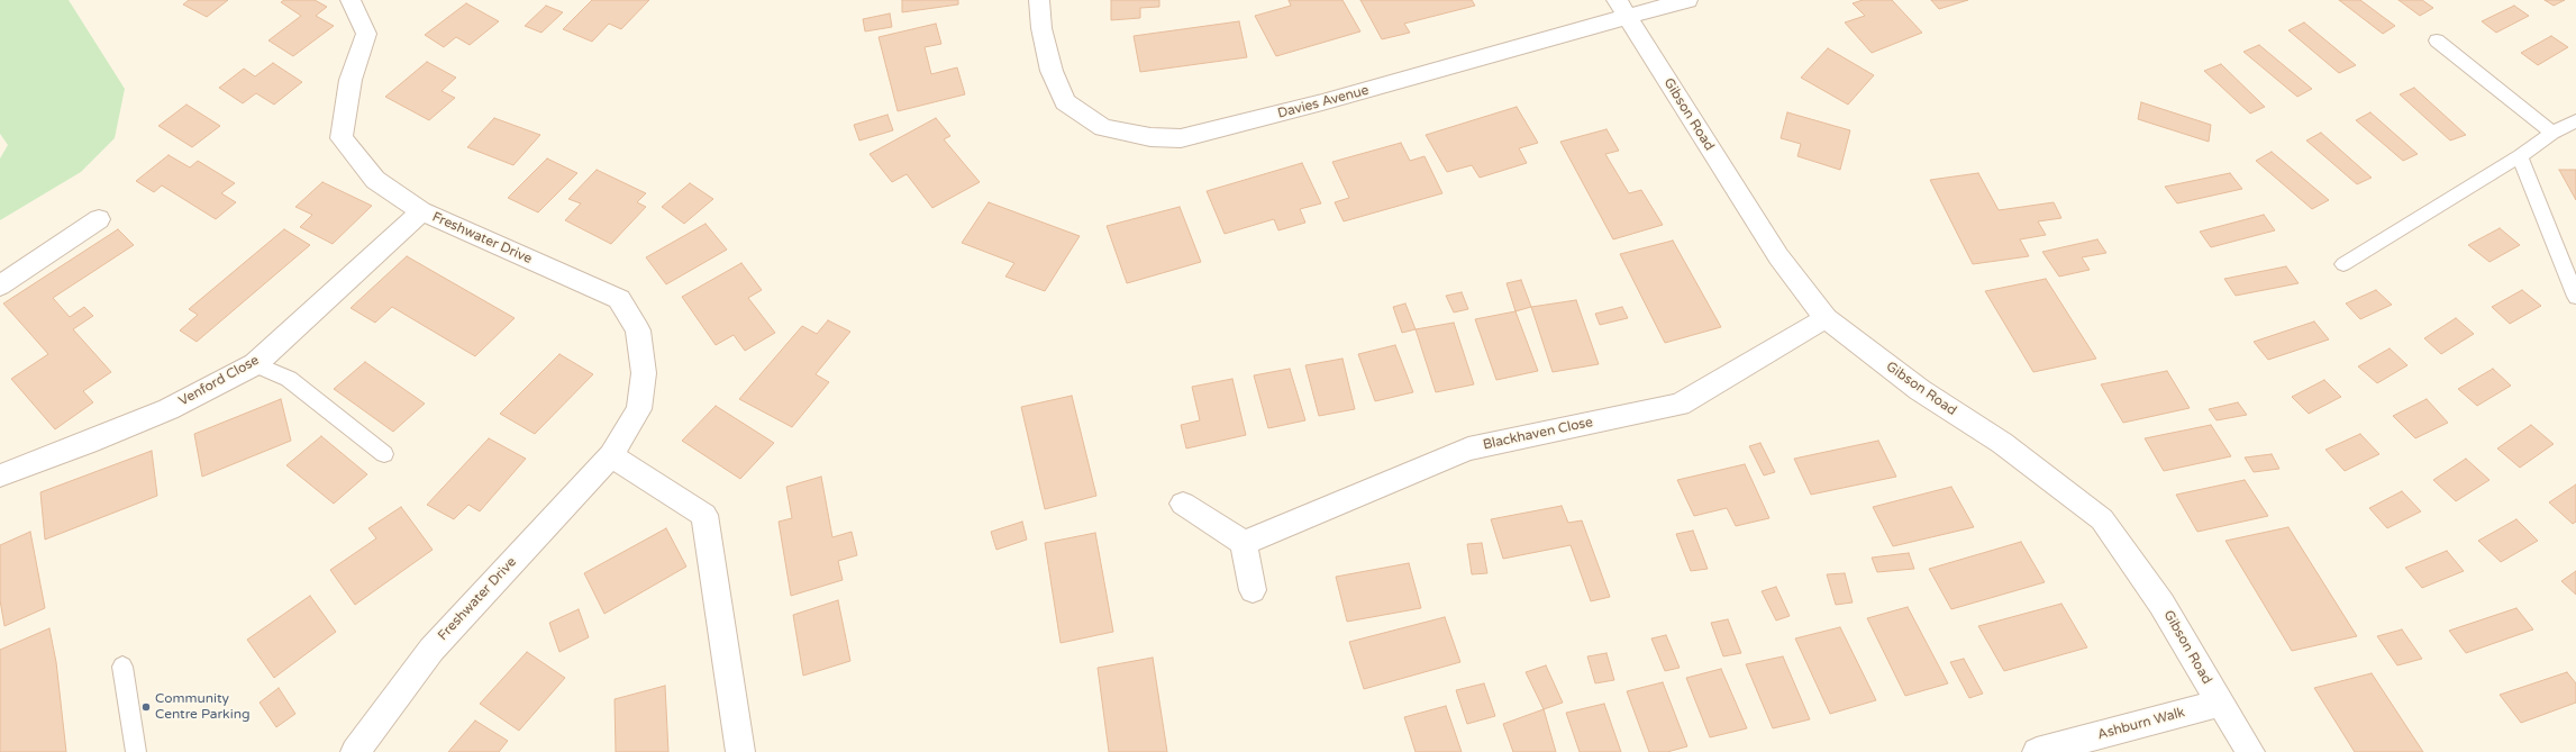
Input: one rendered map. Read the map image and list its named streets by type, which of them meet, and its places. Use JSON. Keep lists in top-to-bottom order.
{
  "streets": {
    "street": [
      "Davies Avenue",
      "Gibson Road",
      "Freshwater Drive",
      "Venford Close",
      "Blackhaven Close",
      "Ashburn Walk"
    ]
  },
  "crossings": [
    ["Davies Avenue", "Gibson Road"],
    ["Gibson Road", "Blackhaven Close"],
    ["Gibson Road", "Ashburn Walk"],
    ["Freshwater Drive", "Venford Close"]
  ],
  "places": ["Community Centre Parking"]
}
